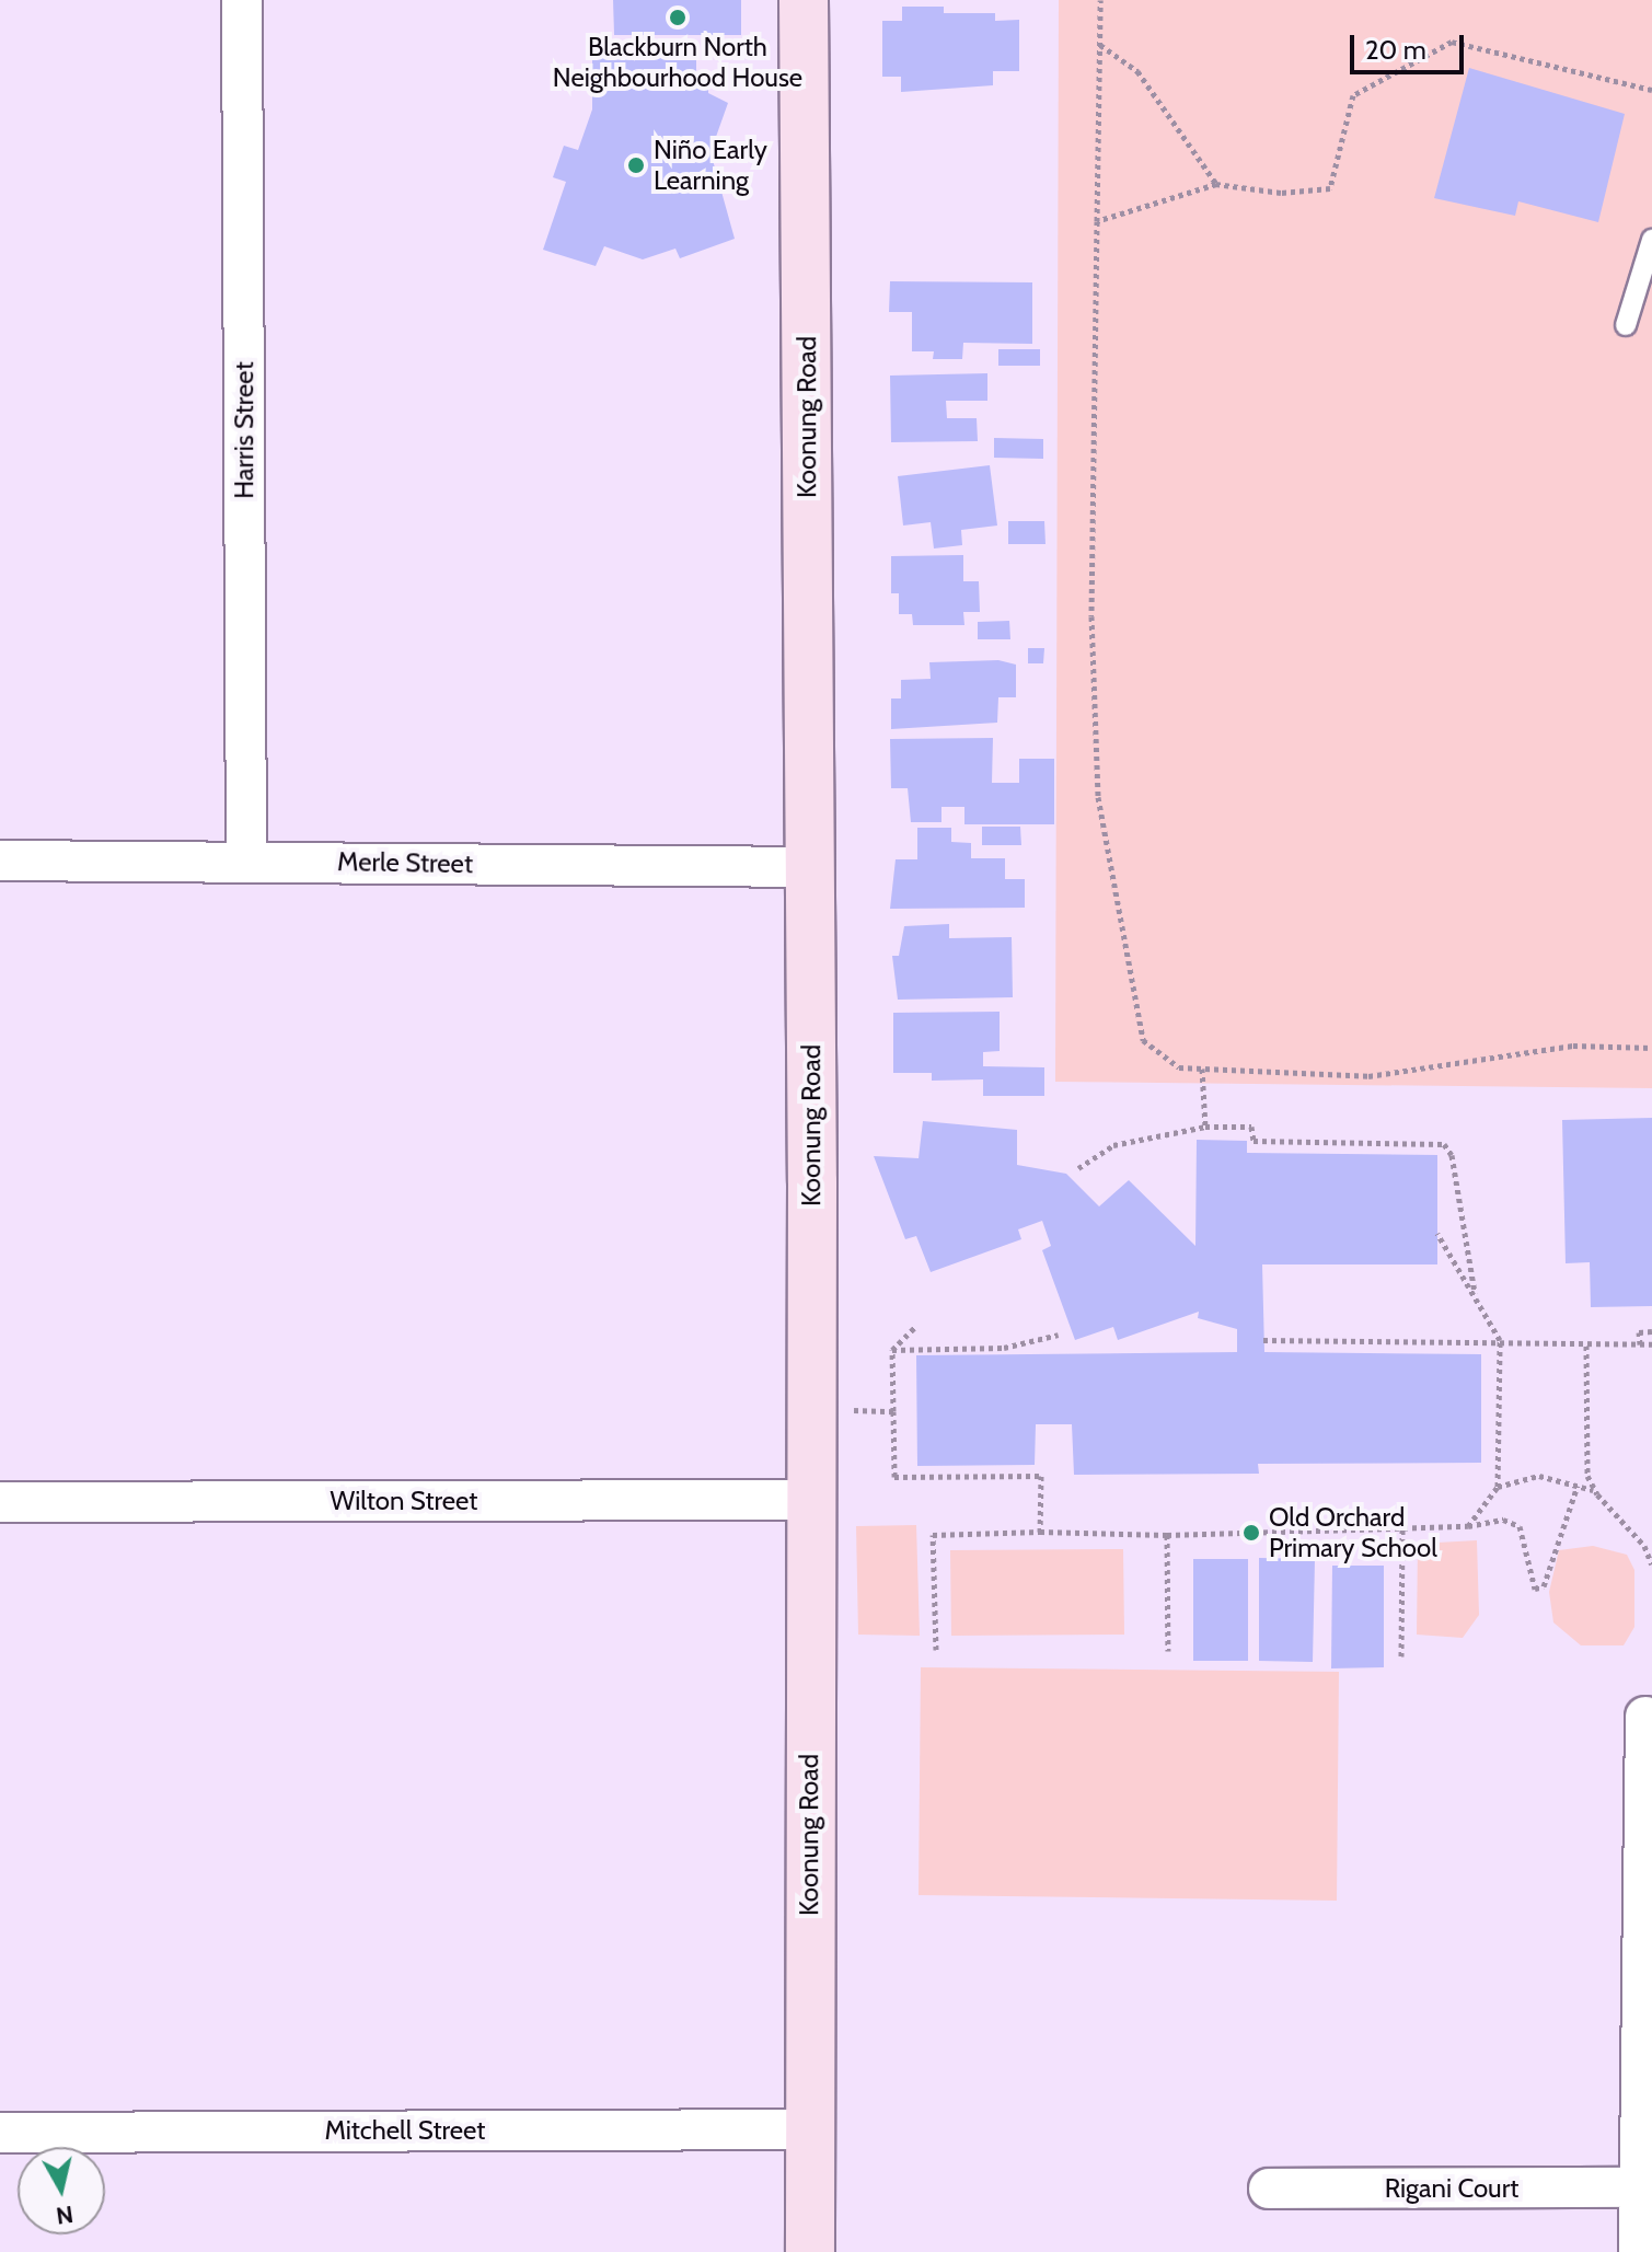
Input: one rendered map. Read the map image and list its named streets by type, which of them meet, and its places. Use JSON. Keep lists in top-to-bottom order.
{
  "streets": {
    "street": [
      "Koonung Road",
      "Harris Street",
      "Merle Street",
      "Wilton Street",
      "Mitchell Street",
      "Rigani Court"
    ]
  },
  "crossings": [
    ["Koonung Road", "Merle Street"],
    ["Koonung Road", "Wilton Street"],
    ["Koonung Road", "Mitchell Street"],
    ["Harris Street", "Merle Street"]
  ],
  "places": ["Blackburn North Neighbourhood House", "Niño Early Learning", "Old Orchard Primary School"],
  "scale_bar": "20 m",
  "north": "bottom"
}
